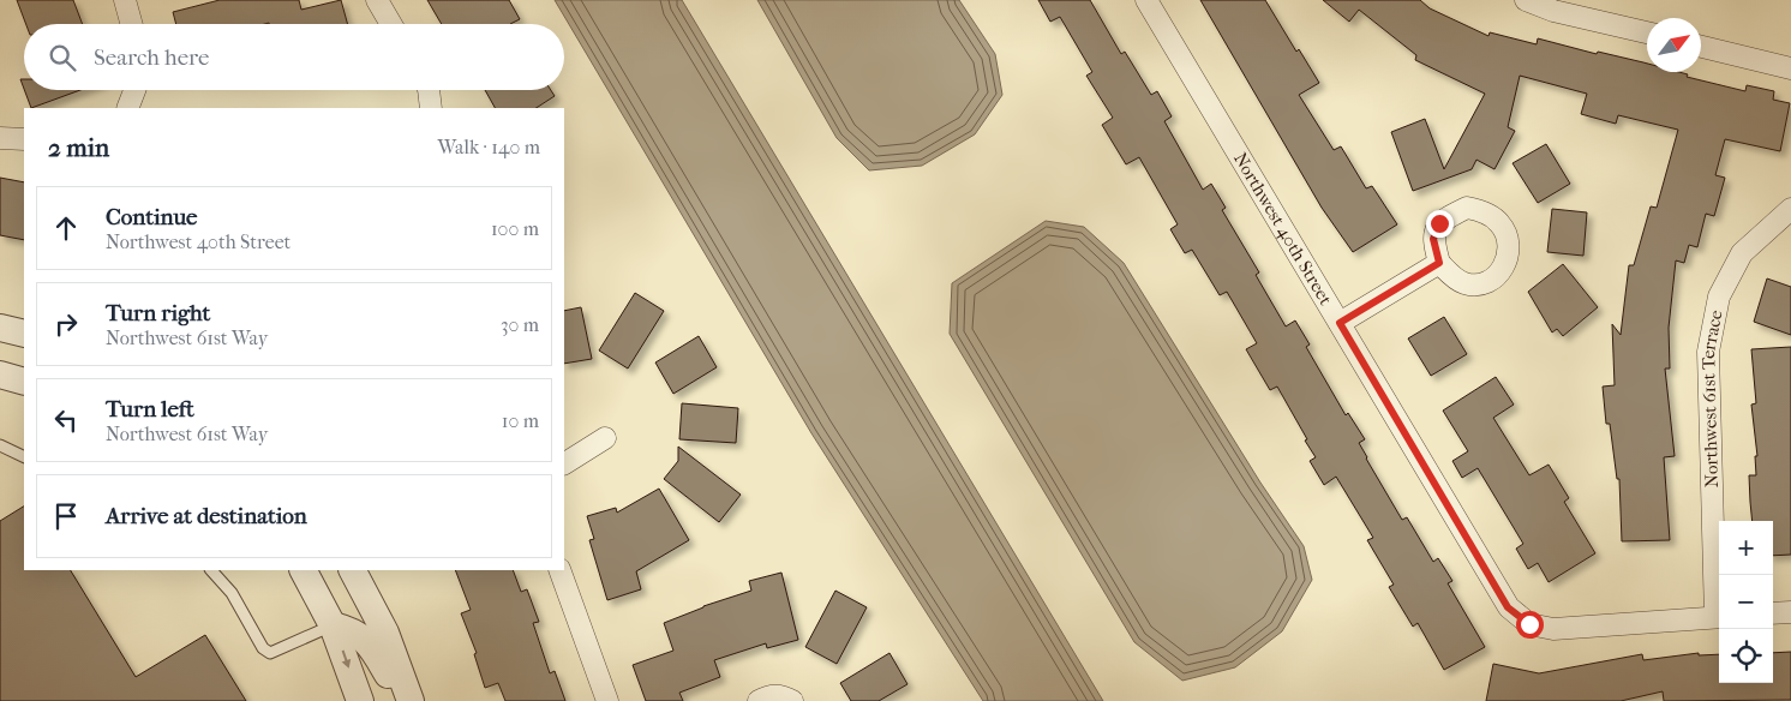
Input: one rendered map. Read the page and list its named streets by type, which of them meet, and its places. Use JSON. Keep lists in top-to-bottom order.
{
  "streets": {
    "street": ["Northwest 40th Street", "Northwest 61st Terrace"]
  },
  "crossings": [
    ["Northwest 40th Street", "Northwest 61st Terrace"]
  ],
  "north": "top right",
  "page": {
    "search": "Search here",
    "heading": ["2 min", "Walk · 140 m"],
    "list": [
      ["Continue", "Northwest 40th Street", "100 m"],
      ["Turn right", "Northwest 61st Way", "30 m"],
      ["Turn left", "Northwest 61st Way", "10 m"],
      "Arrive at destination"
    ],
    "map_buttons": ["+", "−"]
  }
}
